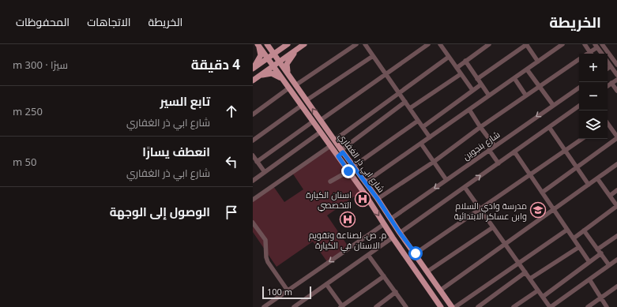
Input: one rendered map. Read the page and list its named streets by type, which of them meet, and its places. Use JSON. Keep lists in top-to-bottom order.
{
  "streets": {
    "main road": ["شارع ابي ذر الغفاري"],
    "street": ["شارع بنجوين"]
  },
  "crossings": [
    ["شارع بنجوين", "شارع ابي ذر الغفاري"]
  ],
  "places": {
    "hospital": ["اسنان الكيارة التخصصي", "م. ص. لصناعة وتقويم الاسنان في الكيارة"],
    "school or university": ["مدرسة وادي السلام وابن عساكر الابتدائية"]
  },
  "scale_bar": "100 m",
  "page": {
    "header": "الخريطة",
    "nav": ["الخريطة", "الاتجاهات", "المحفوظات"],
    "heading": ["4 دقيقة", "سيرًا · 300 m"],
    "map_buttons": ["+", "−"],
    "list": [
      ["تابع السير", "شارع ابي ذر الغفاري", "250 m"],
      ["انعطف يسارًا", "شارع ابي ذر الغفاري", "50 m"],
      "الوصول إلى الوجهة"
    ],
    "scale": "100 m"
  }
}
